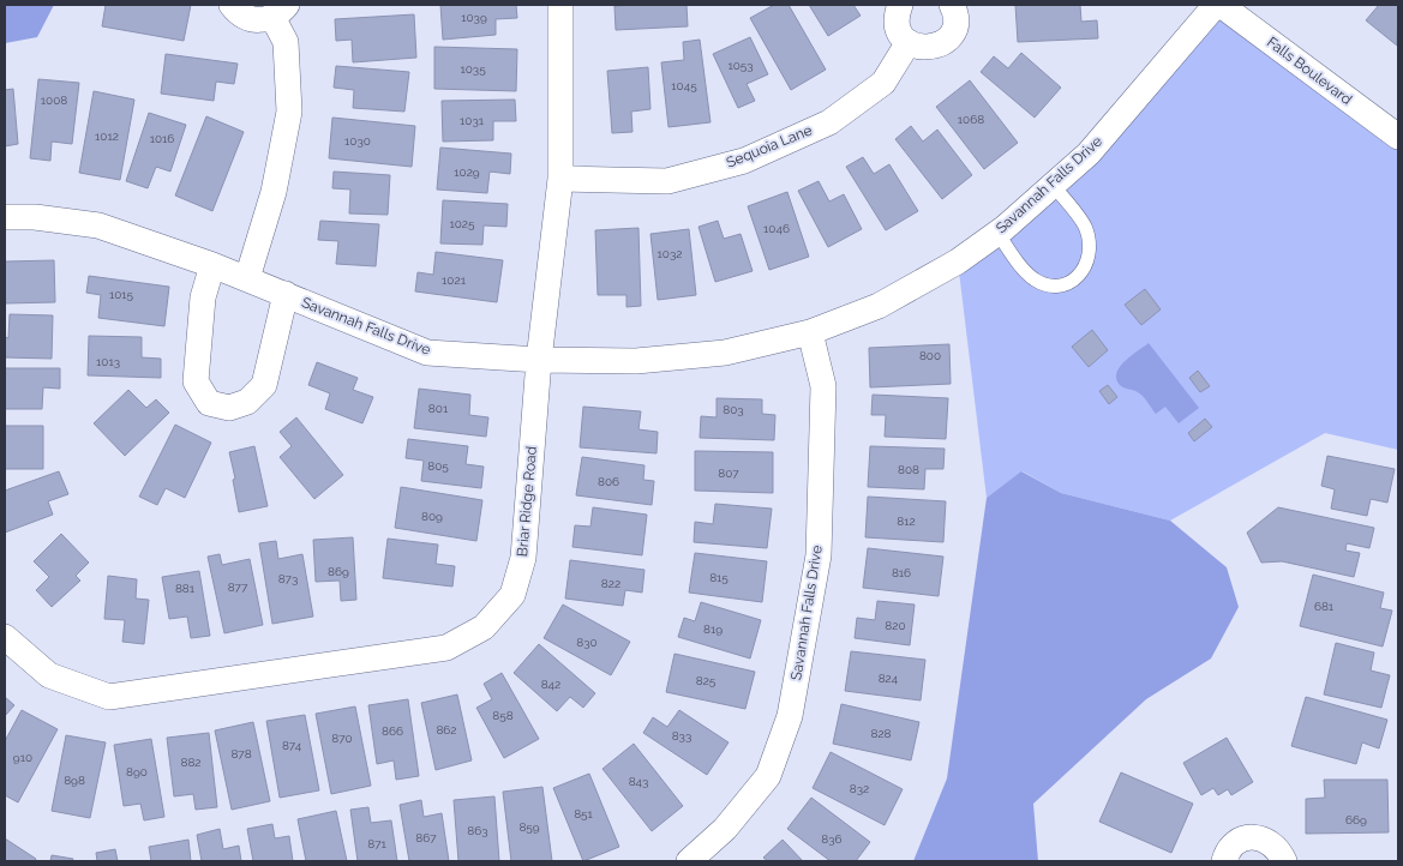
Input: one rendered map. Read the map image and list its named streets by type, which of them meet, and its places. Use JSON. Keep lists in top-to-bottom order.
{
  "streets": {
    "street": [
      "Falls Boulevard",
      "Sequoia Lane",
      "Savannah Falls Drive",
      "Briar Ridge Road"
    ]
  },
  "crossings": [
    ["Sequoia Lane", "Briar Ridge Road"],
    ["Savannah Falls Drive", "Briar Ridge Road"]
  ],
  "house_numbers": [
    "1039",
    "1053",
    "1035",
    "1045",
    "1008",
    "1068",
    "1031",
    "1012",
    "1016",
    "1030",
    "1029",
    "1025",
    "1046",
    "1032",
    "1021",
    "1015",
    "800",
    "1013",
    "801",
    "803",
    "805",
    "808",
    "807",
    "806",
    "809",
    "812",
    "869",
    "816",
    "815",
    "873",
    "822",
    "877",
    "881",
    "681",
    "820",
    "819",
    "830",
    "824",
    "825",
    "842",
    "858",
    "862",
    "866",
    "828",
    "833",
    "870",
    "874",
    "878",
    "910",
    "882",
    "890",
    "898",
    "843",
    "832",
    "851",
    "669",
    "859",
    "863",
    "867",
    "836",
    "871"
  ]
}
